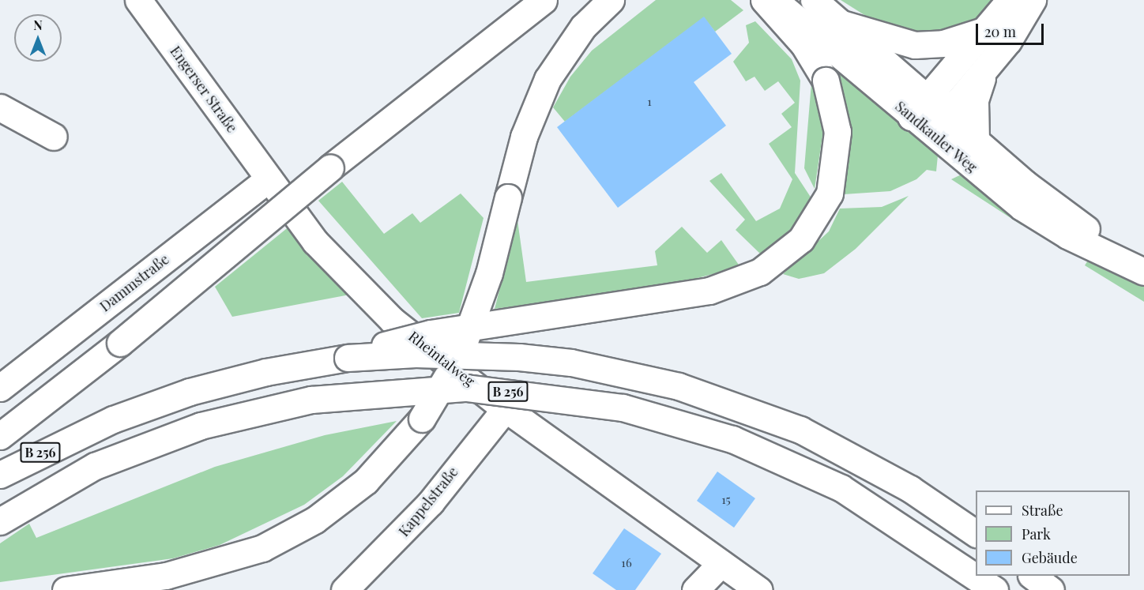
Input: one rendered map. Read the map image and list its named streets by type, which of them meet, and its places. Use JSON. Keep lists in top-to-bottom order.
{
  "streets": {
    "main road": [
      "Engerser Straße",
      "Sandkauler Weg",
      "Dammstraße",
      "Rheintalweg",
      "B 256",
      "Kappelstraße"
    ]
  },
  "crossings": [
    ["Engerser Straße", "Dammstraße"],
    ["Engerser Straße", "Rheintalweg"],
    ["Dammstraße", "Rheintalweg"],
    ["Rheintalweg", "Kappelstraße"]
  ],
  "house_numbers": ["1", "15", "16"],
  "legend": ["Straße", "Park", "Gebäude"],
  "scale_bar": "20 m",
  "north": "top"
}
